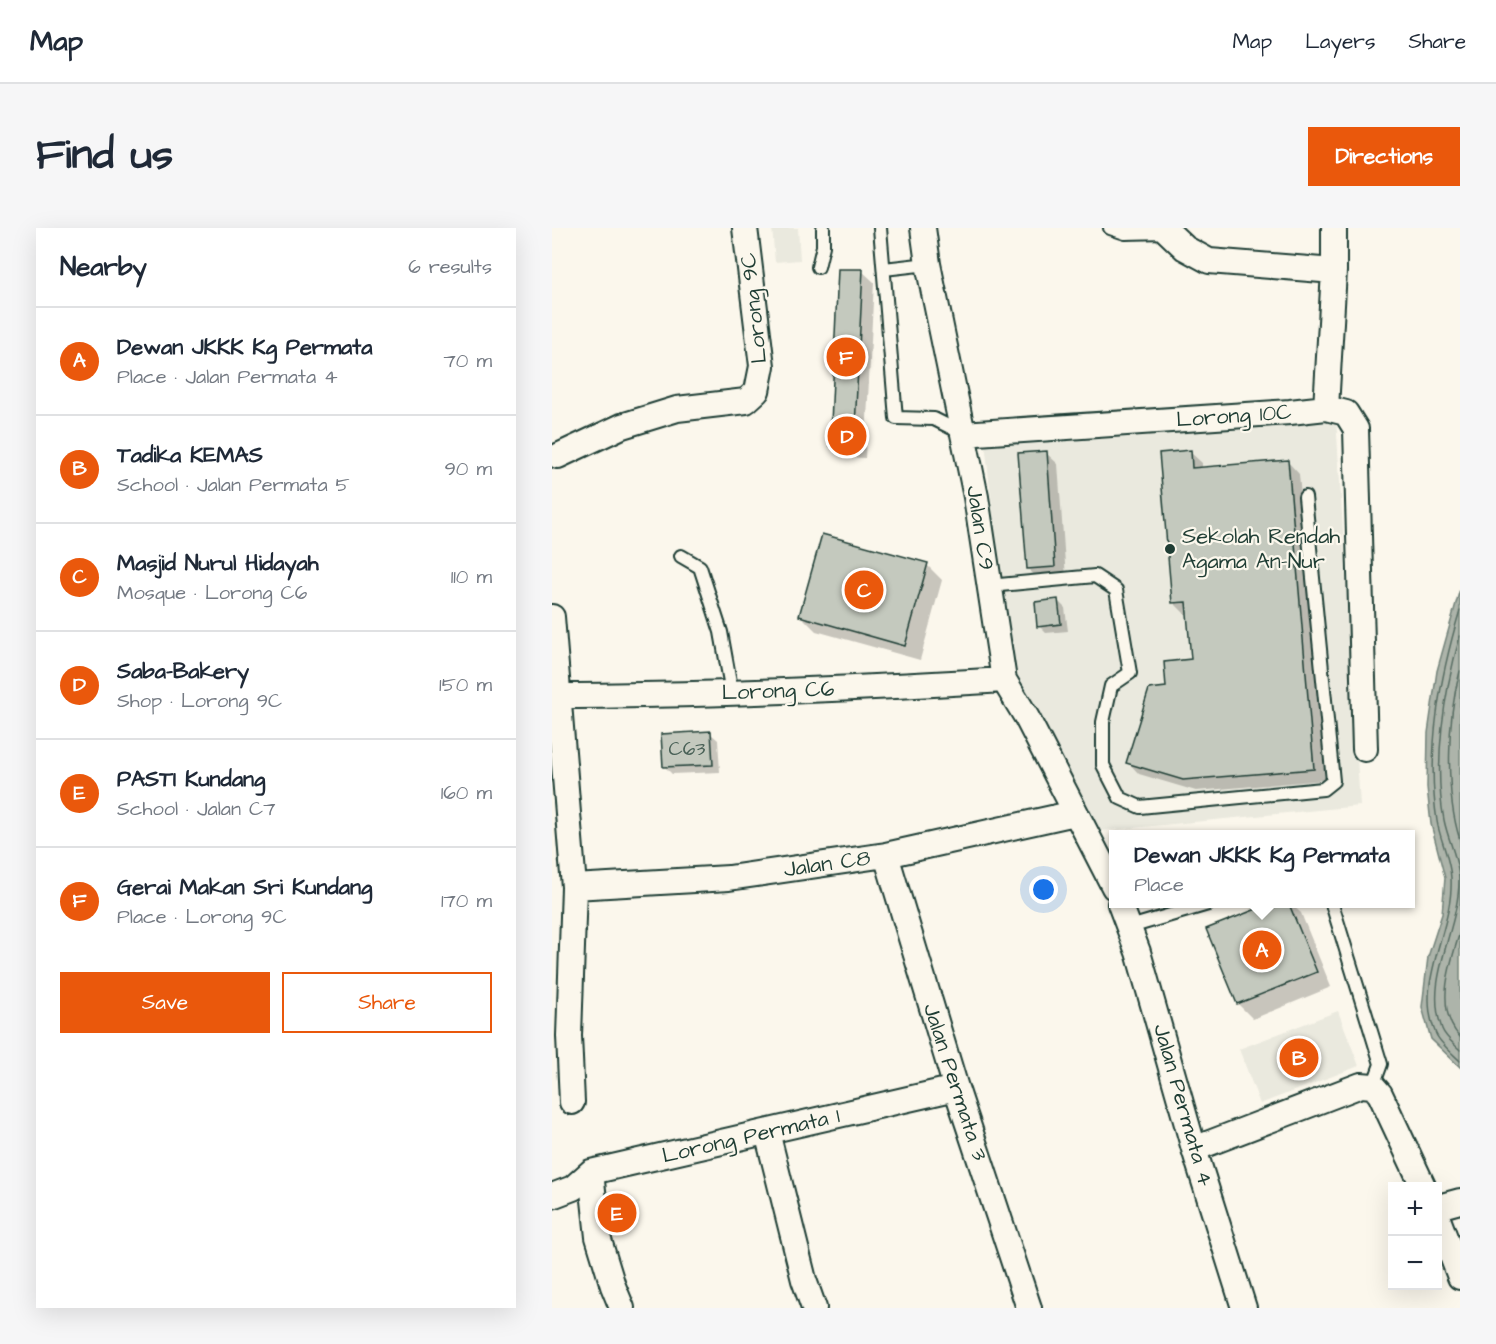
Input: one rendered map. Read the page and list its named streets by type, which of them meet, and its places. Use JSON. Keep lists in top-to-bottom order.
{
  "streets": {
    "street": [
      "Lorong 9C",
      "Lorong 10C",
      "Jalan C9",
      "Lorong C6",
      "Jalan C8",
      "Jalan Permata 3",
      "Jalan Permata 4",
      "Lorong Permata 1"
    ]
  },
  "crossings": [
    ["Lorong 10C", "Jalan C9"],
    ["Jalan C9", "Lorong C6"],
    ["Jalan C9", "Jalan C8"],
    ["Jalan C8", "Jalan Permata 3"],
    ["Jalan Permata 3", "Lorong Permata 1"]
  ],
  "places": ["Sekolah Rendah Agama An-Nur"],
  "house_numbers": ["C63"],
  "page": {
    "header": "Map",
    "nav": ["Map", "Layers", "Share"],
    "title": "Find us",
    "buttons": [
      "Directions",
      ["Save", "Share"]
    ],
    "heading": ["Nearby", "6 results"],
    "list": [
      {
        "mark": "A",
        "name": "Dewan JKKK Kg Permata",
        "note": "Place · Jalan Permata 4",
        "value": "70 m"
      },
      {
        "mark": "B",
        "name": "Tadika KEMAS",
        "note": "School · Jalan Permata 5",
        "value": "90 m"
      },
      {
        "mark": "C",
        "name": "Masjid Nurul Hidayah",
        "note": "Mosque · Lorong C6",
        "value": "110 m"
      },
      {
        "mark": "D",
        "name": "Saba-Bakery",
        "note": "Shop · Lorong 9C",
        "value": "150 m"
      },
      {
        "mark": "E",
        "name": "PASTI Kundang",
        "note": "School · Jalan C7",
        "value": "160 m"
      },
      {
        "mark": "F",
        "name": "Gerai Makan Sri Kundang",
        "note": "Place · Lorong 9C",
        "value": "170 m"
      }
    ],
    "pins": [
      "F",
      "D",
      "C",
      "A",
      "B",
      "E"
    ],
    "popup": ["Dewan JKKK Kg Permata", "Place"],
    "map_buttons": ["+", "−"]
  }
}
